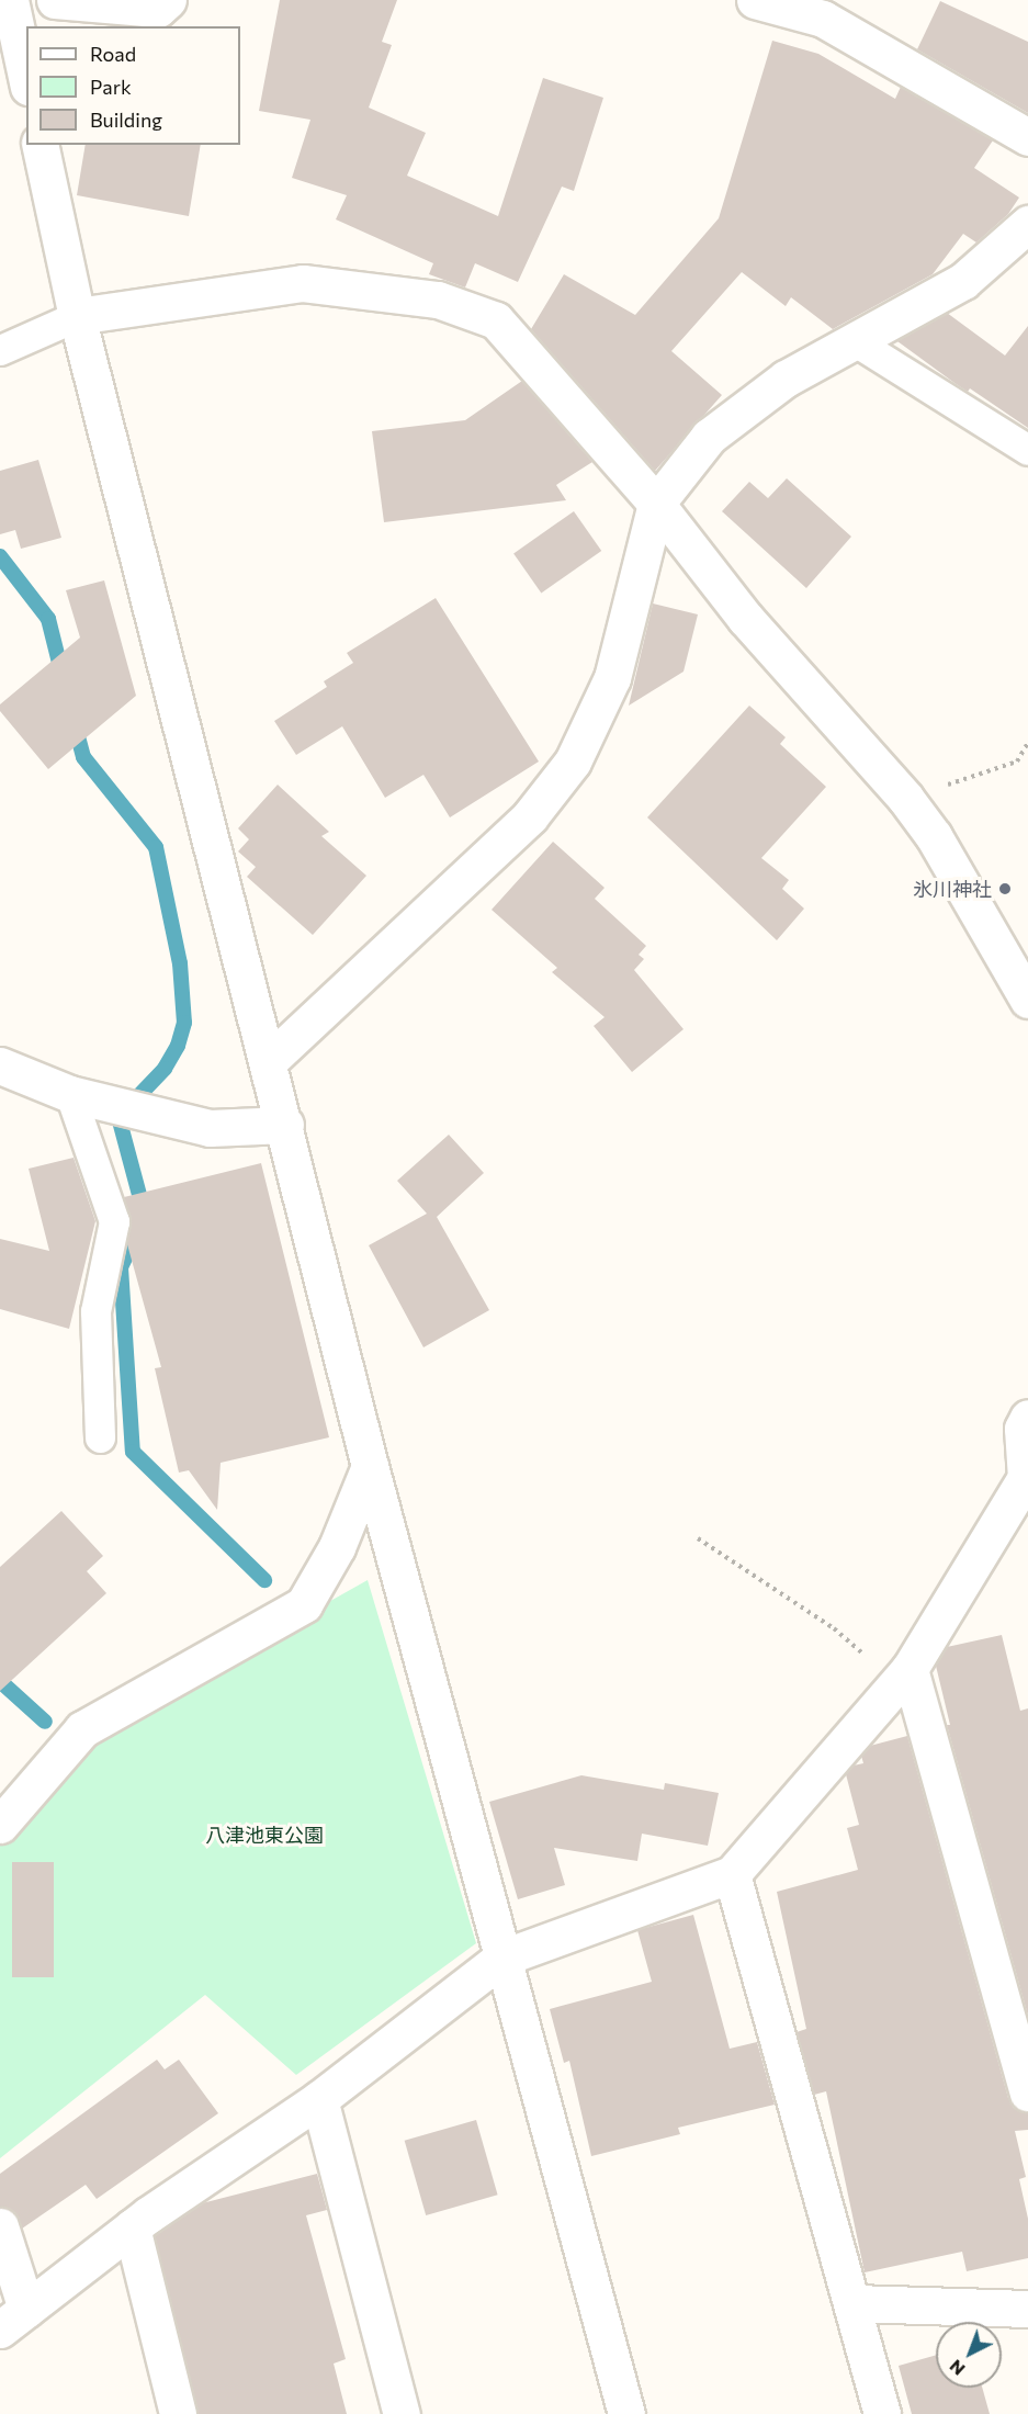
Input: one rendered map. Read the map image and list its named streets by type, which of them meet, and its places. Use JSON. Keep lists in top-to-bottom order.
{
  "parks": ["八津池東公園"],
  "places": ["氷川神社"],
  "legend": ["Road", "Park", "Building"],
  "north": "bottom left"
}
